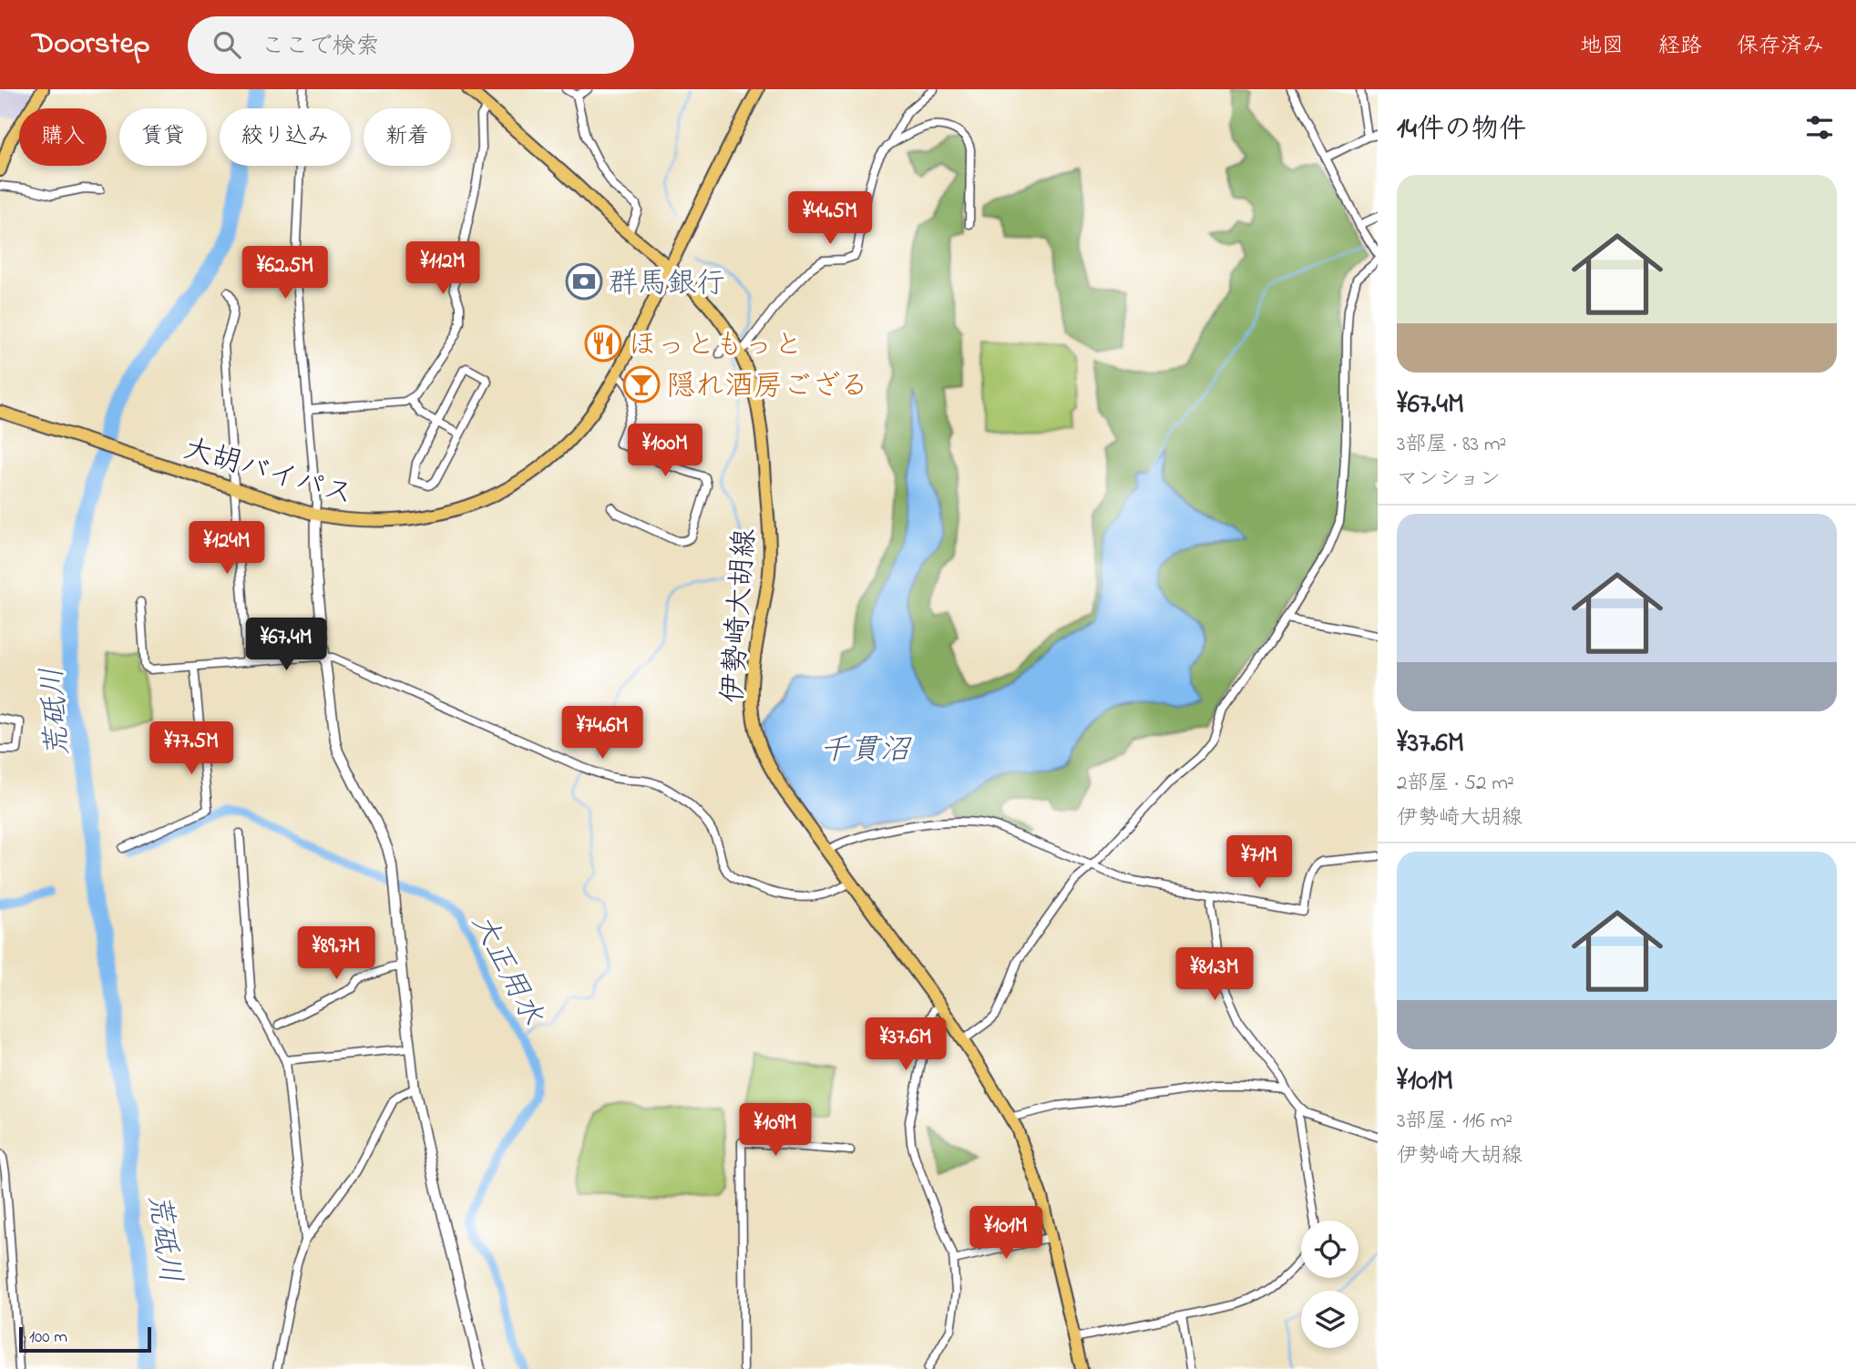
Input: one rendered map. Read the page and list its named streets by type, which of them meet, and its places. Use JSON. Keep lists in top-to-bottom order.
{
  "streets": {
    "main road": ["大胡バイパス", "伊勢崎大胡線"]
  },
  "crossings": [
    ["大胡バイパス", "伊勢崎大胡線"]
  ],
  "water": ["荒砥川", "千貫沼", "大正用水"],
  "places": {
    "bank": ["群馬銀行"],
    "restaurant": ["ほっともっと"],
    "bar": ["隠れ酒房ござる"]
  },
  "scale_bar": "100 m",
  "page": {
    "header": "Doorstep",
    "search": "ここで検索",
    "nav": ["地図", "経路", "保存済み"],
    "heading": "14件の物件",
    "chip": [
      "購入",
      "賃貸",
      "絞り込み",
      "新着"
    ],
    "list": [
      {
        "name": "¥67.4M",
        "note": "3部屋 · 83 m² · マンション"
      },
      {
        "name": "¥37.6M",
        "note": "2部屋 · 52 m² · 伊勢崎大胡線"
      },
      {
        "name": "¥101M",
        "note": "3部屋 · 116 m² · 伊勢崎大胡線"
      }
    ],
    "price": [
      "¥44.5M",
      "¥112M",
      "¥62.5M",
      "¥100M",
      "¥124M",
      "¥67.4M",
      "¥74.6M",
      "¥77.5M",
      "¥71M",
      "¥89.7M",
      "¥81.3M",
      "¥37.6M",
      "¥109M",
      "¥101M"
    ],
    "scale": "100 m"
  }
}
